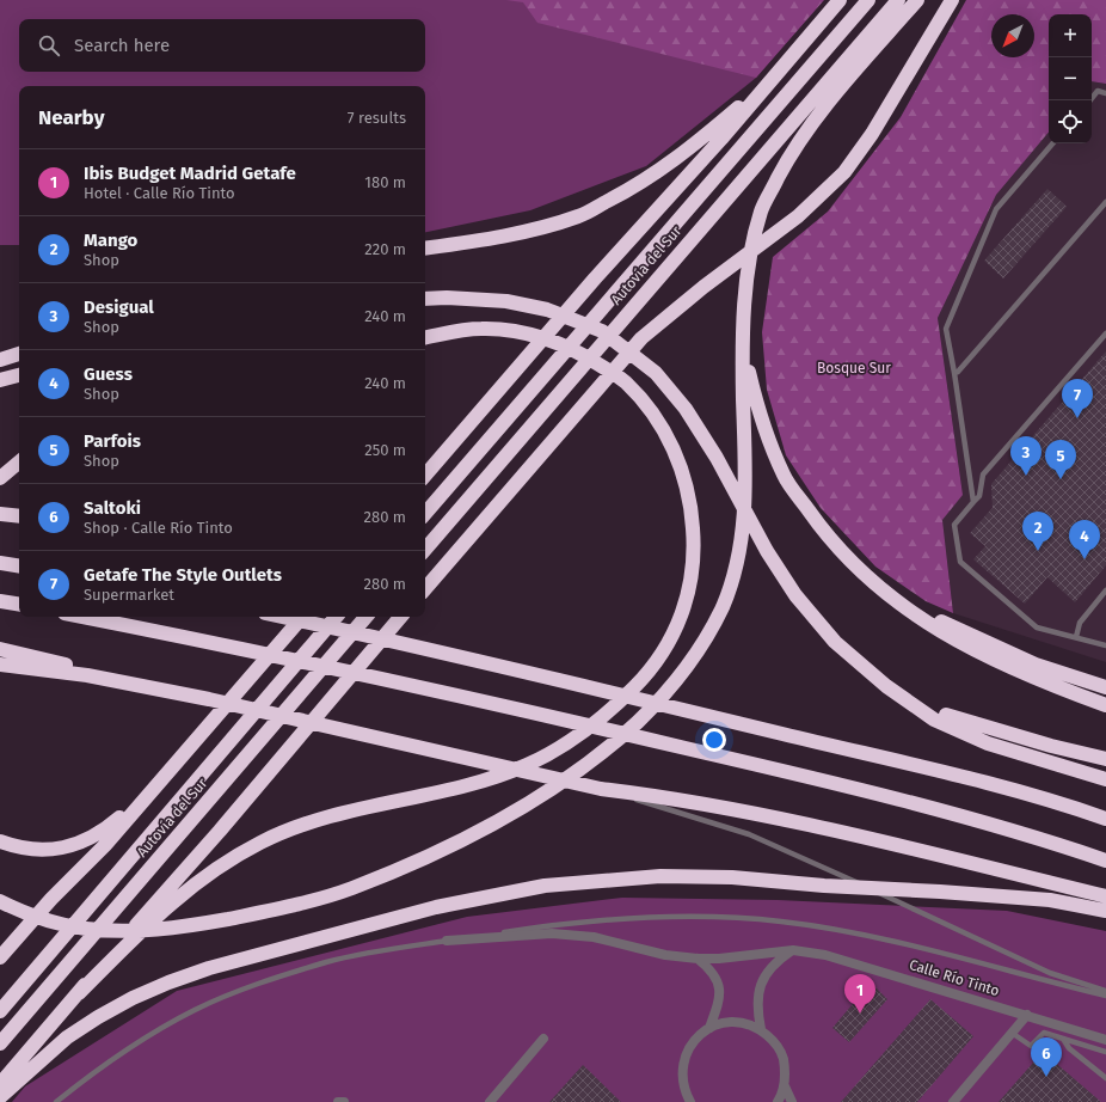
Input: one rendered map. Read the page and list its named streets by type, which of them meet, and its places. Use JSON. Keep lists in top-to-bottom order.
{
  "streets": {
    "highway": ["Autovía del Sur"],
    "street": ["Calle Río Tinto"]
  },
  "parks": ["Bosque Sur"],
  "north": "bottom left",
  "page": {
    "map_buttons": ["+", "−"],
    "search": "Search here",
    "heading": ["Nearby", "7 results"],
    "list": [
      {
        "mark": "1",
        "name": "Ibis Budget Madrid Getafe",
        "note": "Hotel · Calle Río Tinto",
        "value": "180 m"
      },
      {
        "mark": "2",
        "name": "Mango",
        "note": "Shop",
        "value": "220 m"
      },
      {
        "mark": "3",
        "name": "Desigual",
        "note": "Shop",
        "value": "240 m"
      },
      {
        "mark": "4",
        "name": "Guess",
        "note": "Shop",
        "value": "240 m"
      },
      {
        "mark": "5",
        "name": "Parfois",
        "note": "Shop",
        "value": "250 m"
      },
      {
        "mark": "6",
        "name": "Saltoki",
        "note": "Shop · Calle Río Tinto",
        "value": "280 m"
      },
      {
        "mark": "7",
        "name": "Getafe The Style Outlets",
        "note": "Supermarket",
        "value": "280 m"
      }
    ],
    "pins": [
      "7",
      "3",
      "5",
      "2",
      "4",
      "1",
      "6"
    ]
  }
}
